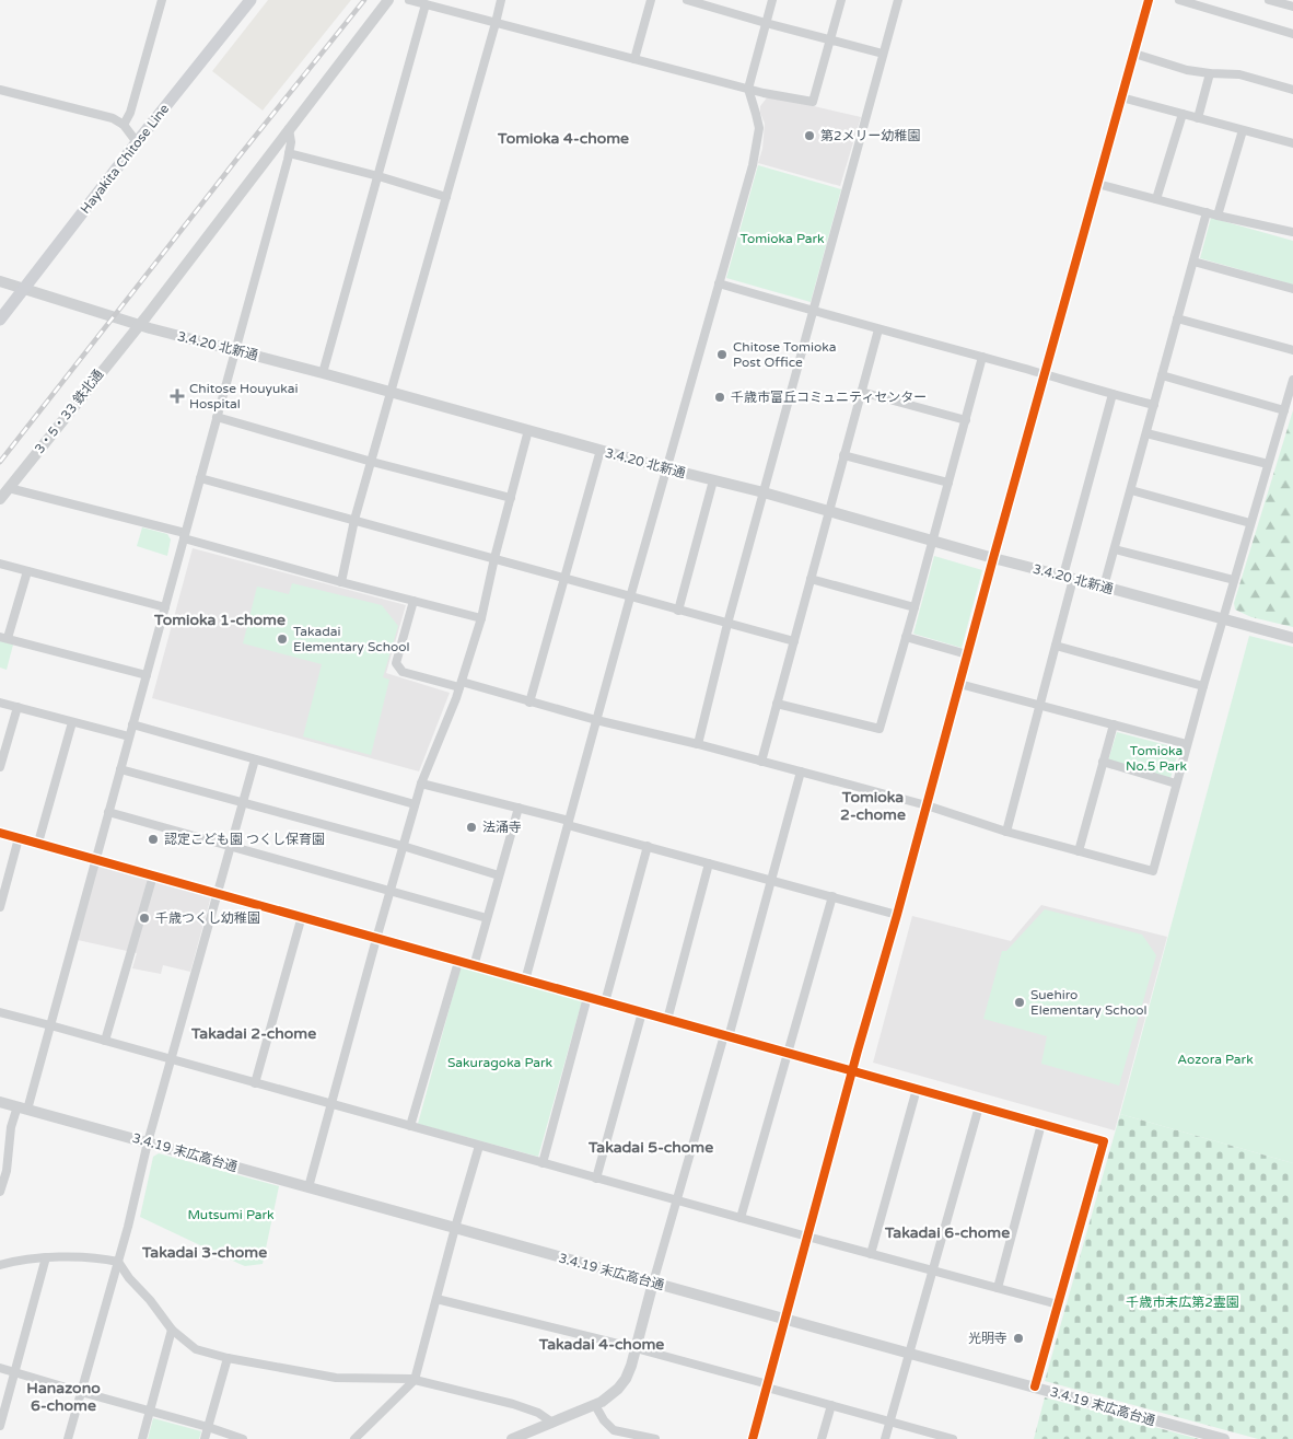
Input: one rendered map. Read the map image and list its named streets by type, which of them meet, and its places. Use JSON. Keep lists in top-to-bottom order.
{
  "streets": {
    "main road": ["Hayakita Chitose Line"],
    "street": ["3.4.20 北新通", "3・5・33 鉄北通", "3.4.19 末広高台通"]
  },
  "crossings": [
    ["Hayakita Chitose Line", "3.4.20 北新通"],
    ["3.4.20 北新通", "3・5・33 鉄北通"]
  ],
  "districts": [
    "Tomioka 4-chome",
    "Tomioka 1-chome",
    "Tomioka 2-chome",
    "Takadai 2-chome",
    "Takadai 5-chome",
    "Takadai 6-chome",
    "Takadai 3-chome",
    "Takadai 4-chome",
    "Hanazono 6-chome"
  ],
  "parks": [
    "Tomioka Park",
    "Tomioka No.5 Park",
    "Aozora Park",
    "Sakuragoka Park",
    "Mutsumi Park",
    "千歳市末広第2霊園"
  ],
  "places": {
    "other": [
      "第2メリー幼稚園",
      "Chitose Tomioka Post Office",
      "千歳市富丘コミュニティセンター",
      "Takadai Elementary School",
      "法涌寺",
      "認定こども園 つくし保育園",
      "千歳つくし幼稚園",
      "Suehiro Elementary School",
      "光明寺"
    ],
    "health": ["Chitose Houyukai Hospital"]
  }
}
